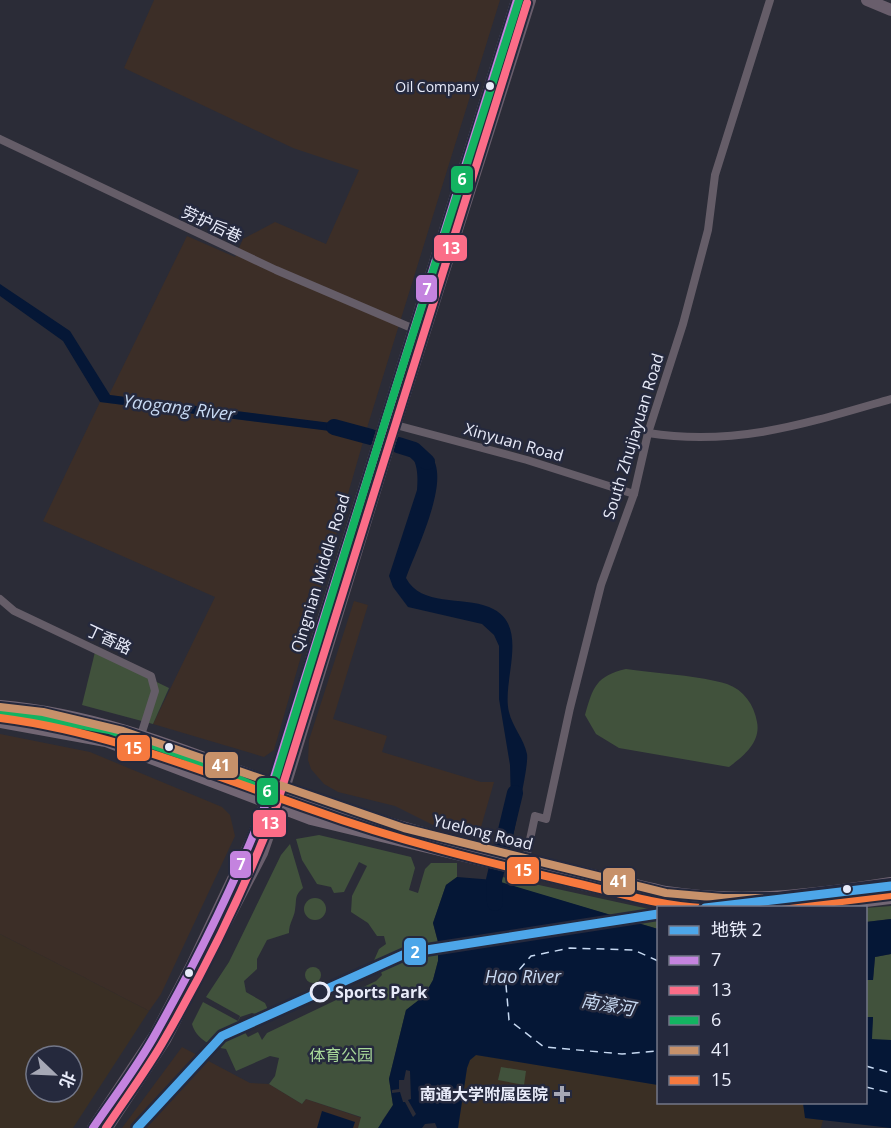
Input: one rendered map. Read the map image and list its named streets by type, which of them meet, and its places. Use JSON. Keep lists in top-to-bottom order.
{
  "streets": {
    "main road": ["Qingnian Middle Road", "Yuelong Road"],
    "street": [
      "劳护后巷",
      "South Zhujiayuan Road",
      "Xinyuan Road",
      "丁香路"
    ]
  },
  "crossings": [
    ["劳护后巷", "Qingnian Middle Road"],
    ["South Zhujiayuan Road", "Xinyuan Road"],
    ["South Zhujiayuan Road", "Yuelong Road"],
    ["Xinyuan Road", "Qingnian Middle Road"],
    ["Qingnian Middle Road", "Yuelong Road"],
    ["丁香路", "Yuelong Road"]
  ],
  "water": ["Yaogang River", "Hao River", "南濠河"],
  "parks": ["体育公园"],
  "places": {
    "other": ["Oil Company", "Sports Park"],
    "health": ["南通大学附属医院"]
  },
  "lines": [
    "transit line 7",
    "transit line 6",
    "transit line 13",
    "transit line 41",
    "transit line 15",
    "metro line 2"
  ],
  "legend": [
    "地铁 2",
    "7",
    "13",
    "6",
    "41",
    "15"
  ],
  "north": "bottom right"
}
